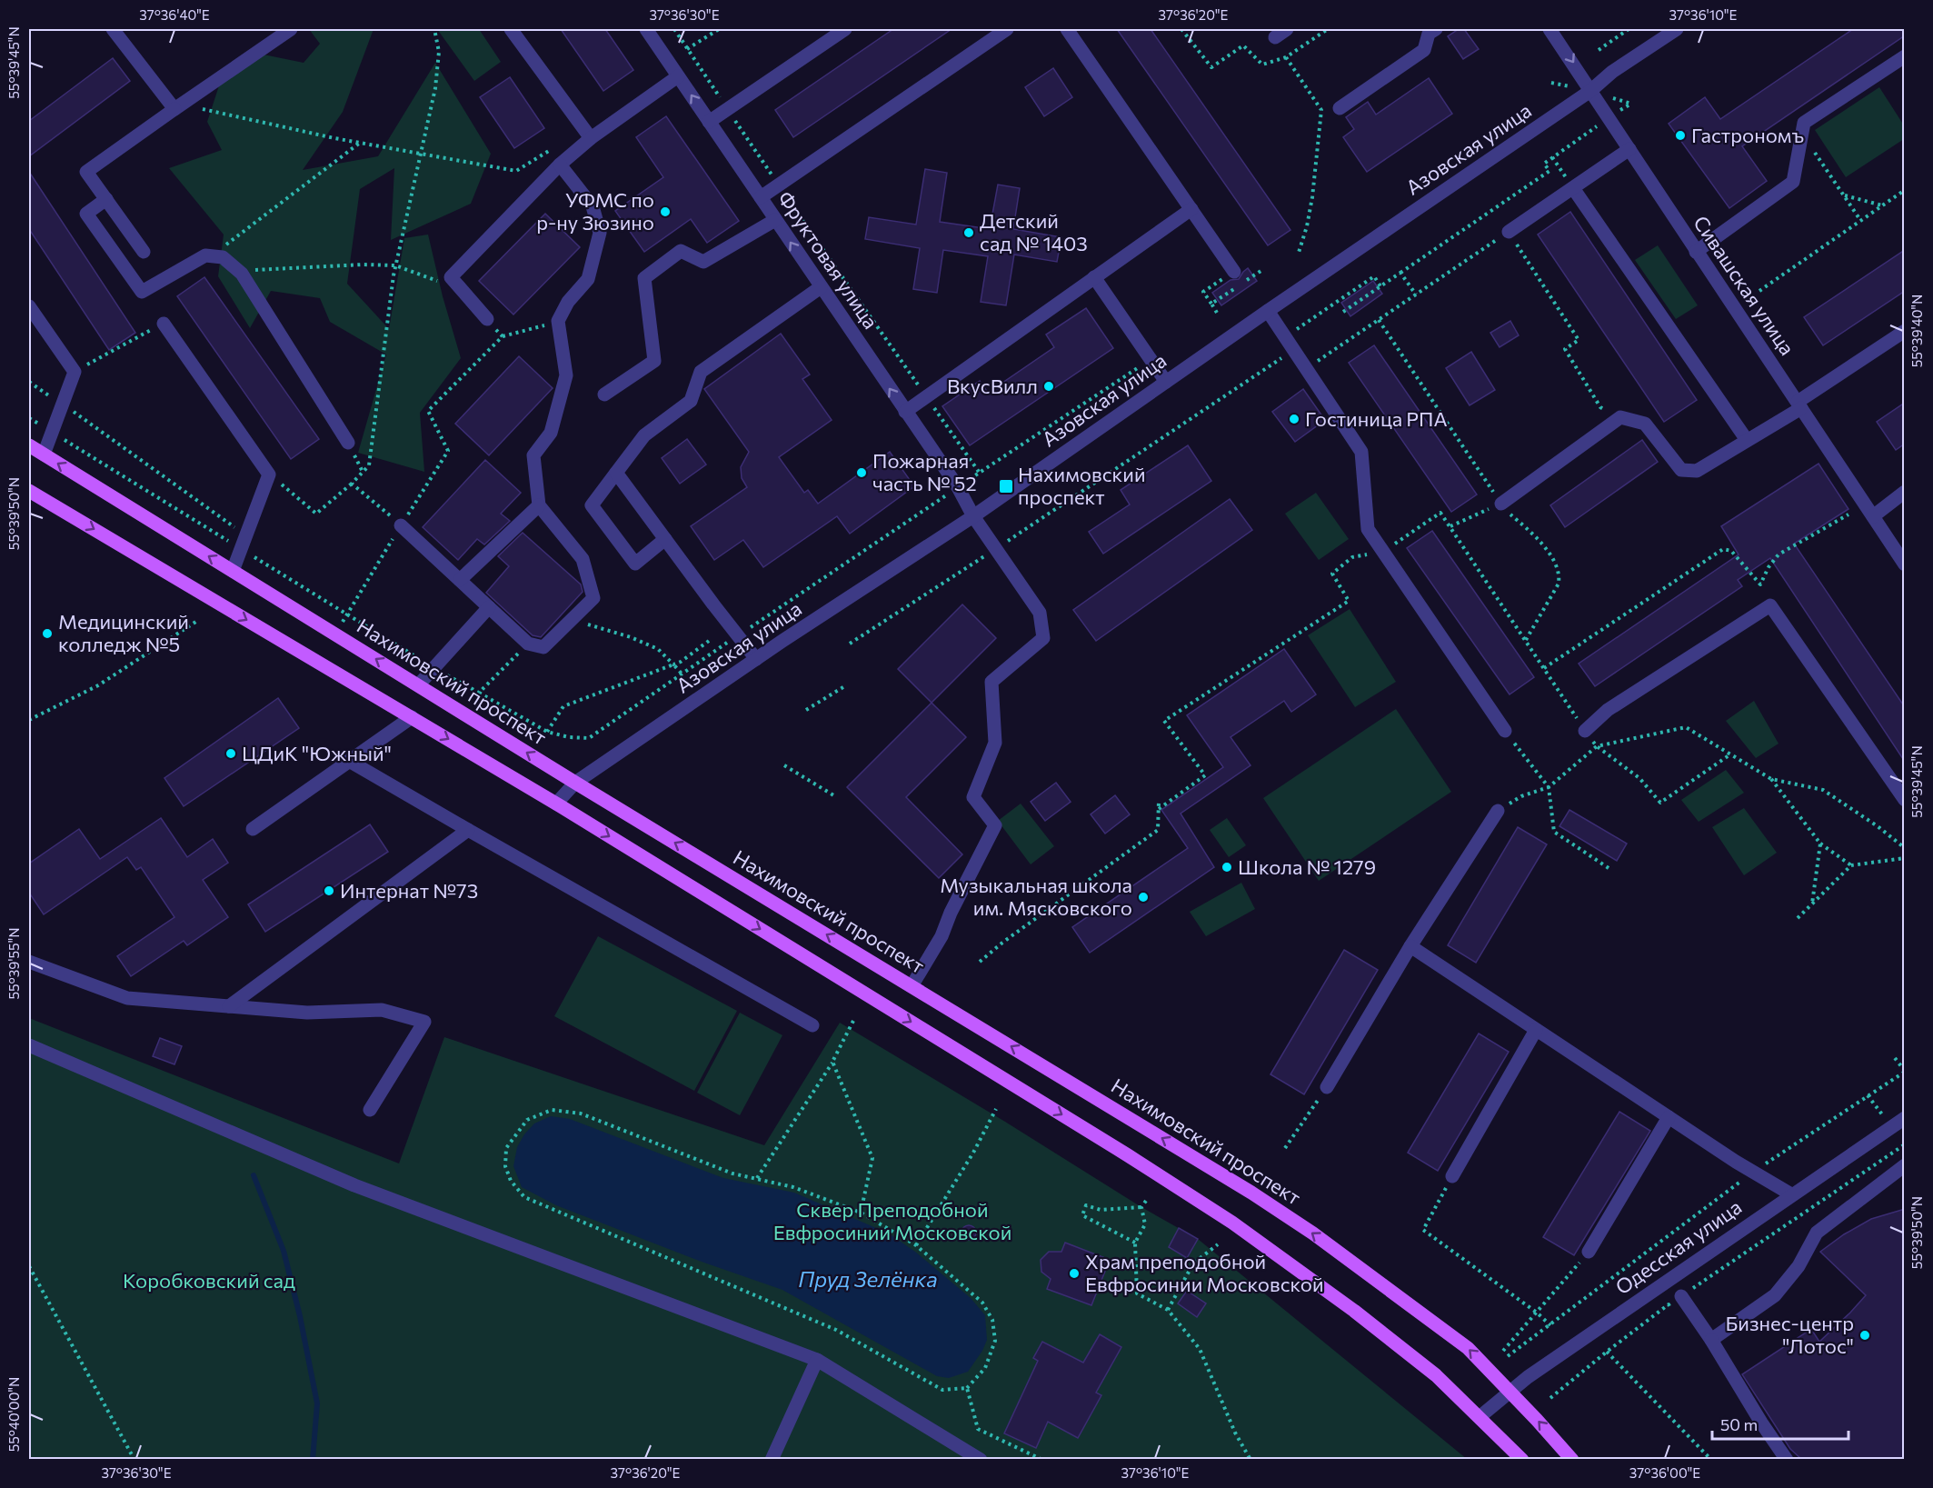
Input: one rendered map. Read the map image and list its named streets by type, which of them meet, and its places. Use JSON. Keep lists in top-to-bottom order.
{
  "streets": {
    "main road": ["Нахимовский проспект"],
    "street": [
      "Азовская улица",
      "Фруктовая улица",
      "Сивашская улица",
      "Одесская улица"
    ]
  },
  "crossings": [
    ["Азовская улица", "Фруктовая улица"],
    ["Азовская улица", "Сивашская улица"],
    ["Азовская улица", "Нахимовский проспект"],
    ["Фруктовая улица", "Нахимовский проспект"],
    ["Нахимовский проспект", "Одесская улица"]
  ],
  "water": ["Пруд Зелёнка"],
  "parks": ["Сквер Преподобной Евфросинии Московской", "Коробковский сад"],
  "places": {
    "other": [
      "Гастрономъ",
      "УФМС по р-ну Зюзино",
      "Детский сад № 1403",
      "ВкусВилл",
      "Гостиница РПА",
      "Пожарная часть № 52",
      "Медицинский колледж №5",
      "ЦДиК \"Южный\"",
      "Школа № 1279",
      "Интернат №73",
      "Музыкальная школа им. Мясковского",
      "Храм преподобной Евфросинии Московской",
      "Бизнес-центр \"Лотос\""
    ],
    "transit": ["Нахимовский проспект"]
  },
  "scale_bar": "50 m",
  "coordinates": [
    "37°36'40\"E",
    "37°36'30\"E",
    "37°36'20\"E",
    "37°36'10\"E",
    "55°39'45\"N",
    "55°39'40\"N",
    "55°39'50\"N",
    "55°39'55\"N",
    "55°40'00\"N",
    "37°36'00\"E"
  ]
}
